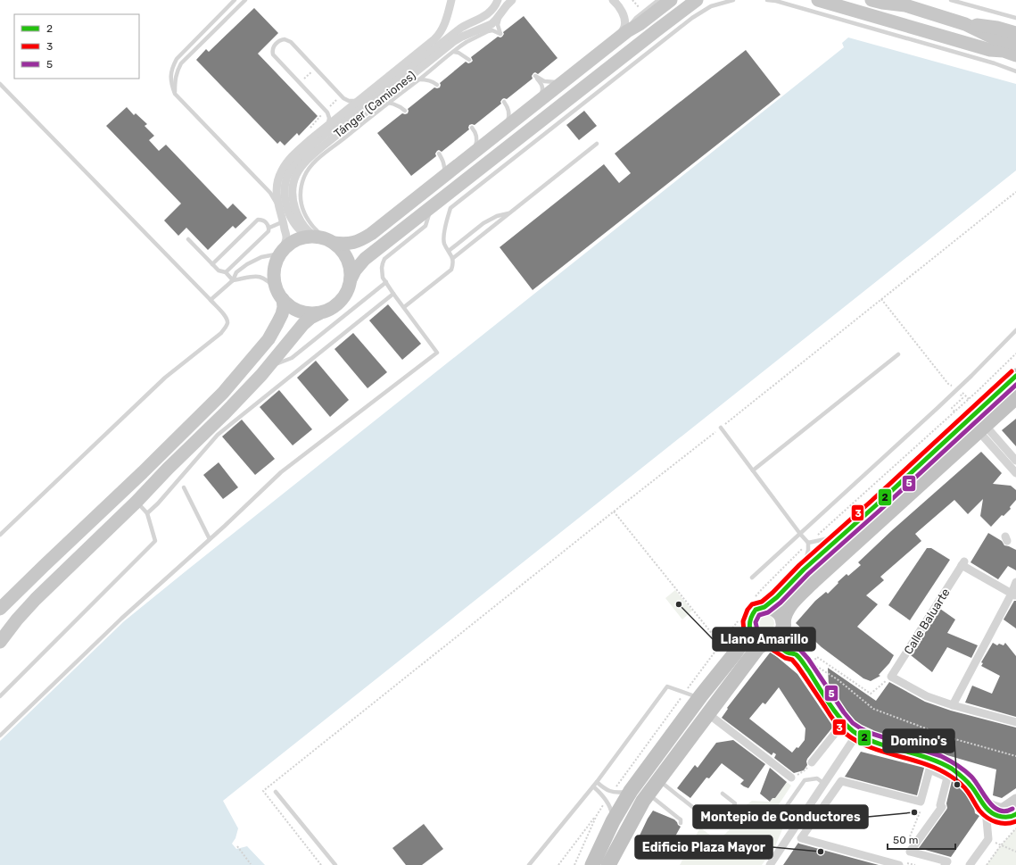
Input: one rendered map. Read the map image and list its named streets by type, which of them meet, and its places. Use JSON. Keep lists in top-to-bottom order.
{
  "streets": {
    "street": ["Tánger (Camiones)", "Calle Baluarte"]
  },
  "places": [
    "Llano Amarillo",
    "Domino's",
    "Montepio de Conductores",
    "Edificio Plaza Mayor"
  ],
  "lines": ["transit line 3", "transit line 2", "transit line 5"],
  "legend": ["2", "3", "5"],
  "scale_bar": "50 m"
}
